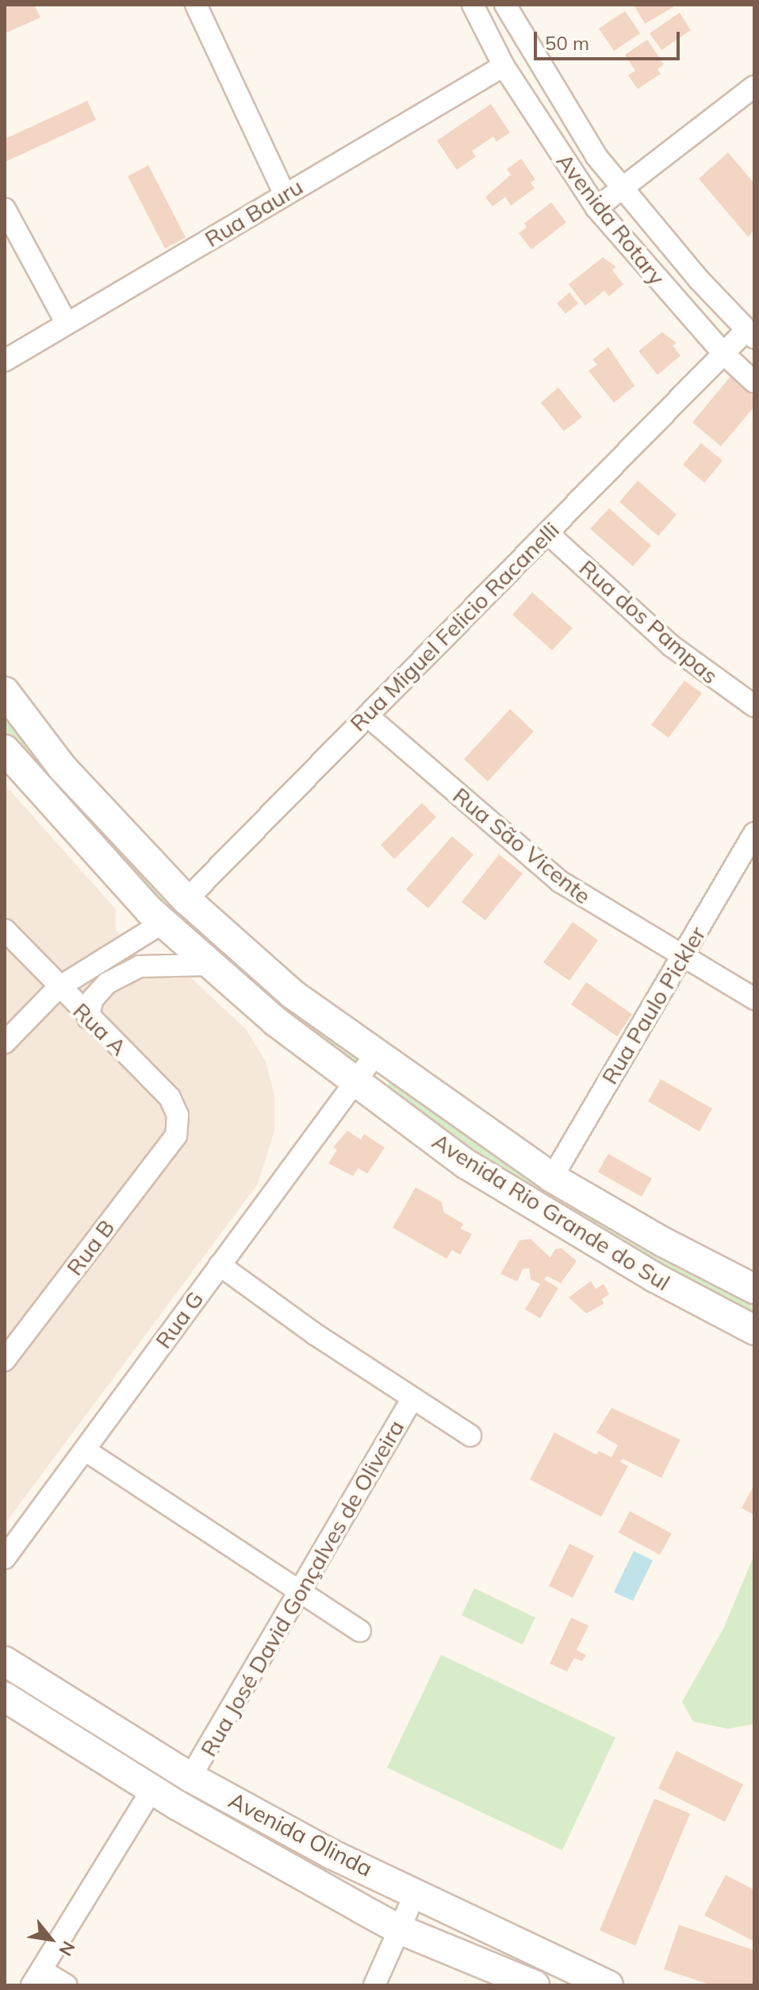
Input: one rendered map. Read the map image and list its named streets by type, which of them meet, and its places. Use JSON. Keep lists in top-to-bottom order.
{
  "streets": {
    "street": [
      "Rua Bauru",
      "Avenida Rotary",
      "Rua dos Pampas",
      "Rua Miguel Felicio Racanelli",
      "Rua São Vicente",
      "Rua Paulo Pickler",
      "Rua A",
      "Avenida Rio Grande do Sul",
      "Rua B",
      "Rua G",
      "Rua José David Gonçalves de Oliveira",
      "Avenida Olinda"
    ]
  },
  "crossings": [
    ["Rua Bauru", "Avenida Rotary"],
    ["Avenida Rotary", "Rua Miguel Felicio Racanelli"],
    ["Rua dos Pampas", "Rua Miguel Felicio Racanelli"],
    ["Rua Miguel Felicio Racanelli", "Rua São Vicente"],
    ["Rua Miguel Felicio Racanelli", "Avenida Rio Grande do Sul"],
    ["Rua São Vicente", "Rua Paulo Pickler"],
    ["Rua Paulo Pickler", "Avenida Rio Grande do Sul"],
    ["Rua A", "Rua B"],
    ["Avenida Rio Grande do Sul", "Rua G"],
    ["Rua José David Gonçalves de Oliveira", "Avenida Olinda"]
  ],
  "scale_bar": "50 m",
  "north": "bottom right"
}
